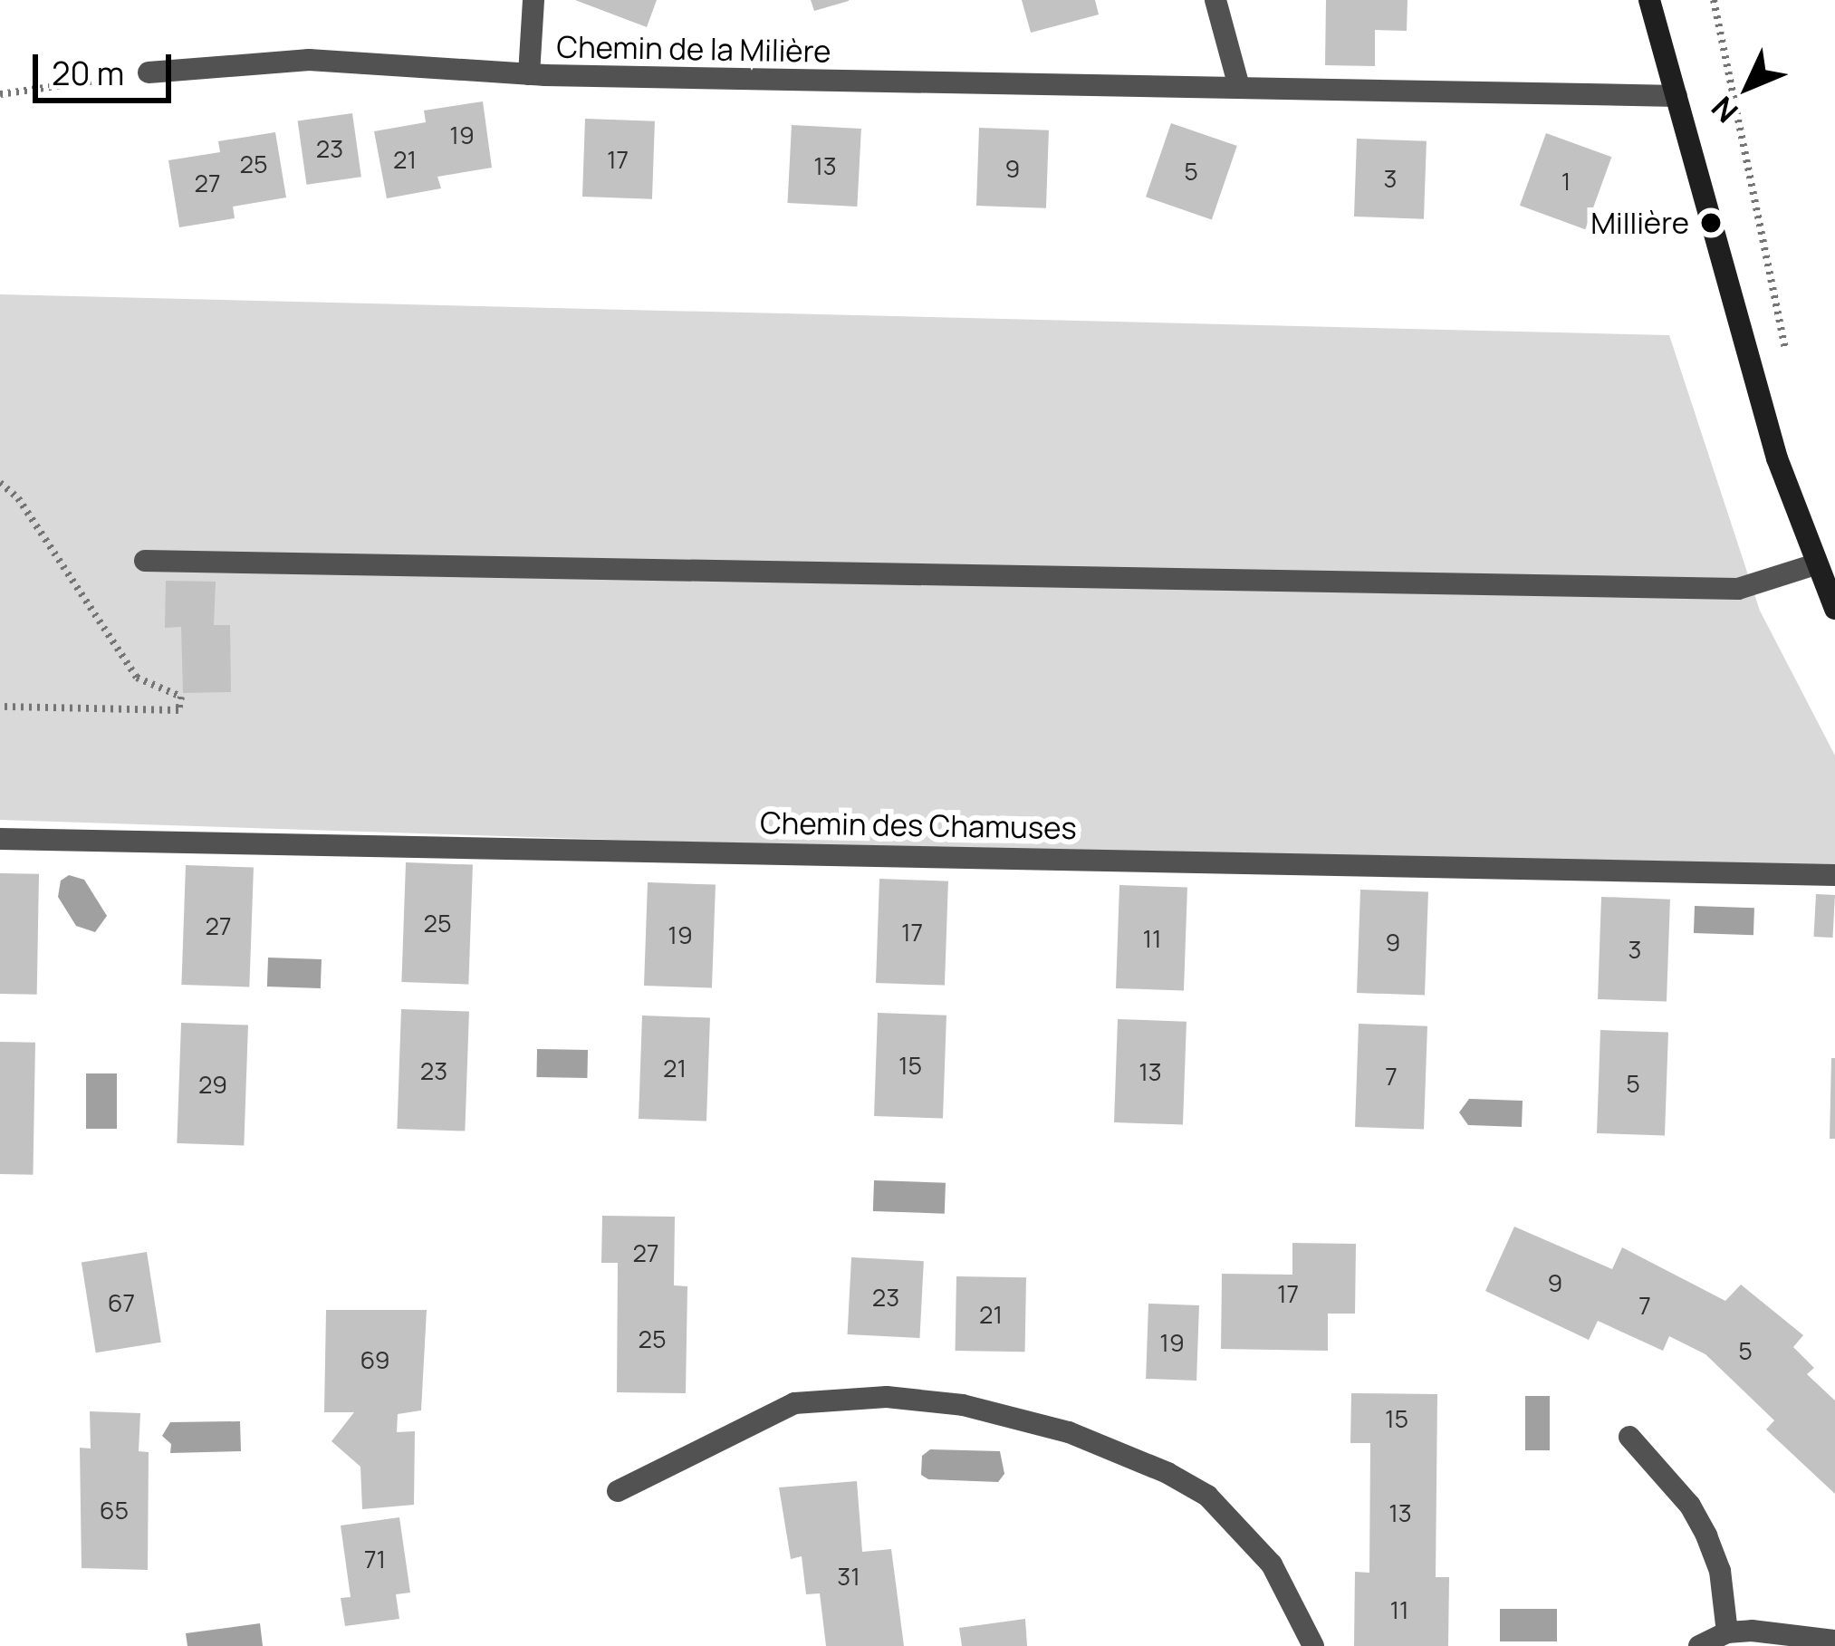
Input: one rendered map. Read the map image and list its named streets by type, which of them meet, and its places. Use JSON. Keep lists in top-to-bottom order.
{
  "streets": {
    "street": ["Chemin de la Milière", "Chemin des Chamuses"]
  },
  "places": ["Millière"],
  "house_numbers": [
    "19",
    "23",
    "21",
    "17",
    "25",
    "13",
    "9",
    "5",
    "3",
    "1",
    "27",
    "25",
    "27",
    "17",
    "19",
    "11",
    "9",
    "3",
    "15",
    "21",
    "23",
    "13",
    "7",
    "5",
    "29",
    "27",
    "9",
    "17",
    "23",
    "67",
    "7",
    "21",
    "25",
    "19",
    "5",
    "69",
    "15",
    "65",
    "13",
    "71",
    "31",
    "11"
  ],
  "scale_bar": "20 m",
  "north": "bottom left"
}
